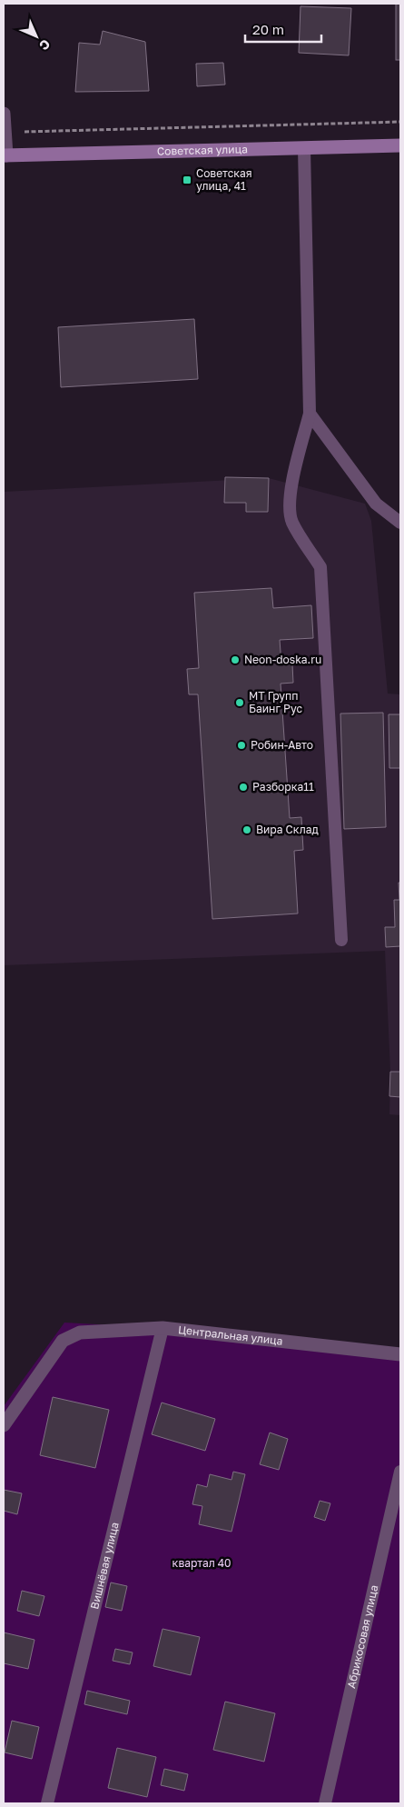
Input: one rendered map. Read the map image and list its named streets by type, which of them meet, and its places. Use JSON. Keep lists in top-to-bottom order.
{
  "streets": {
    "street": ["Советская улица", "Центральная улица"],
    "lane": ["Вишнёвая улица", "Абрикосовая улица"]
  },
  "crossings": [
    ["Центральная улица", "Вишнёвая улица"]
  ],
  "parks": ["квартал 40"],
  "places": {
    "transit": ["Советская улица, 41"],
    "other": [
      "Neon-doska.ru",
      "МТ Групп Баинг Рус",
      "Робин-Авто",
      "Разборка11",
      "Вира Склад"
    ]
  },
  "scale_bar": "20 m",
  "north": "bottom right"
}
